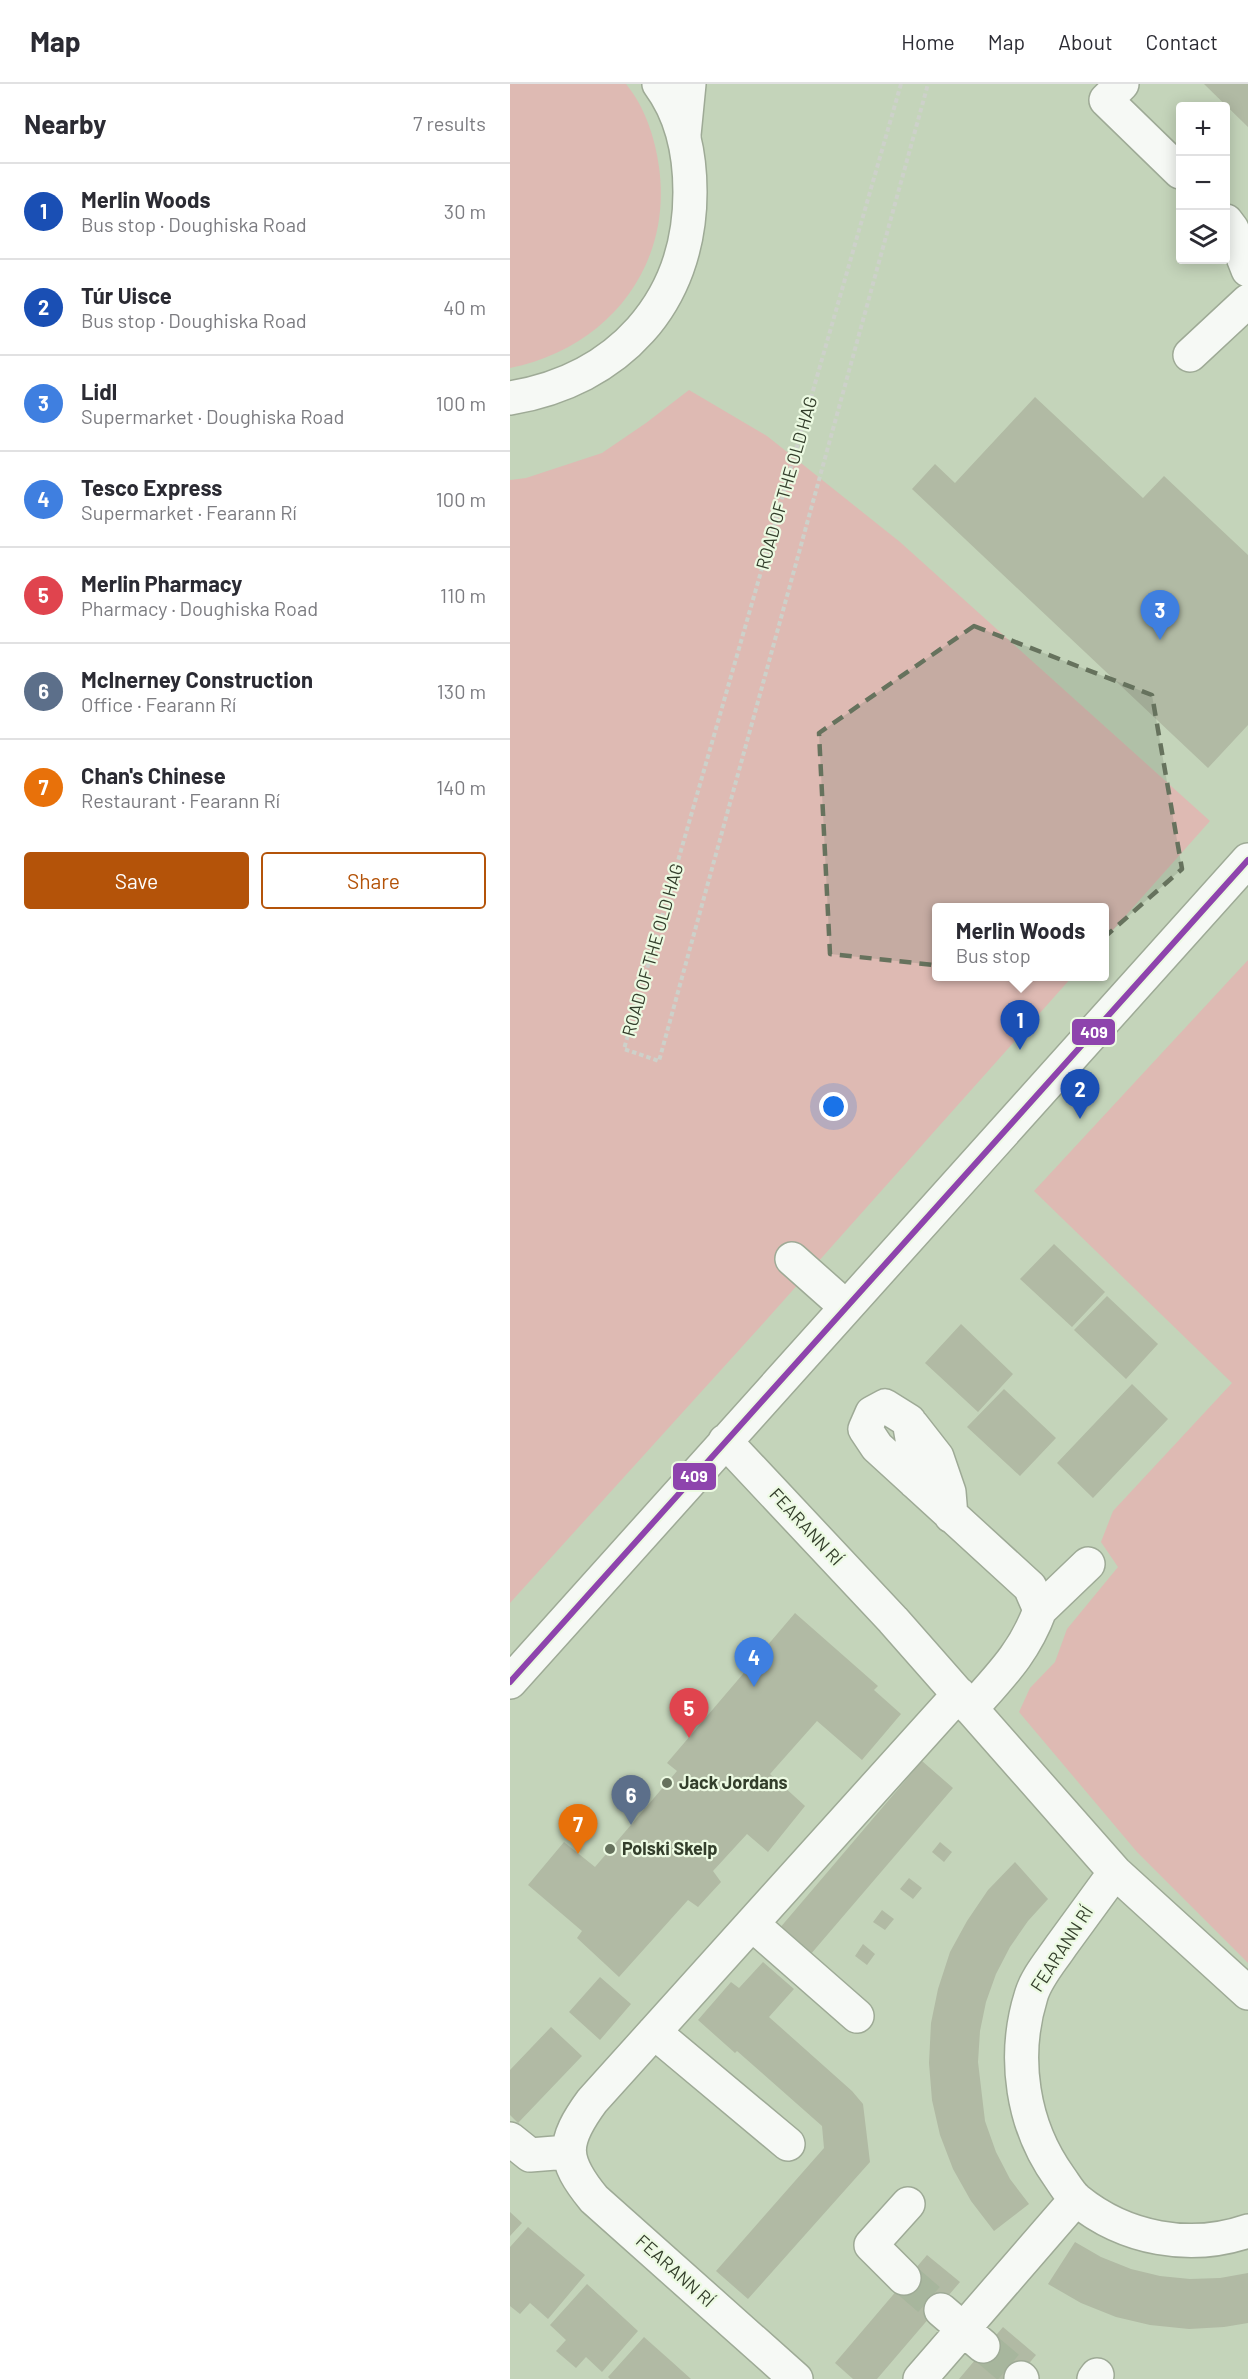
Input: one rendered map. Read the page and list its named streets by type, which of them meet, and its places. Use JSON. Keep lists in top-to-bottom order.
{
  "streets": {
    "main road": ["FEARANN RÍ"],
    "path": ["ROAD OF THE OLD HAG"]
  },
  "places": ["Jack Jordans", "Polski Skelp"],
  "lines": ["transit line 409"],
  "page": {
    "header": "Map",
    "nav": [
      "Home",
      "Map",
      "About",
      "Contact"
    ],
    "heading": ["Nearby", "7 results"],
    "map_buttons": ["+", "−"],
    "list": [
      {
        "mark": "1",
        "name": "Merlin Woods",
        "note": "Bus stop · Doughiska Road",
        "value": "30 m"
      },
      {
        "mark": "2",
        "name": "Túr Uisce",
        "note": "Bus stop · Doughiska Road",
        "value": "40 m"
      },
      {
        "mark": "3",
        "name": "Lidl",
        "note": "Supermarket · Doughiska Road",
        "value": "100 m"
      },
      {
        "mark": "4",
        "name": "Tesco Express",
        "note": "Supermarket · Fearann Rí",
        "value": "100 m"
      },
      {
        "mark": "5",
        "name": "Merlin Pharmacy",
        "note": "Pharmacy · Doughiska Road",
        "value": "110 m"
      },
      {
        "mark": "6",
        "name": "McInerney Construction",
        "note": "Office · Fearann Rí",
        "value": "130 m"
      },
      {
        "mark": "7",
        "name": "Chan's Chinese",
        "note": "Restaurant · Fearann Rí",
        "value": "140 m"
      }
    ],
    "pins": [
      "3",
      "1",
      "2",
      "4",
      "5",
      "6",
      "7"
    ],
    "buttons": ["Save", "Share"],
    "popup": ["Merlin Woods", "Bus stop"]
  }
}
